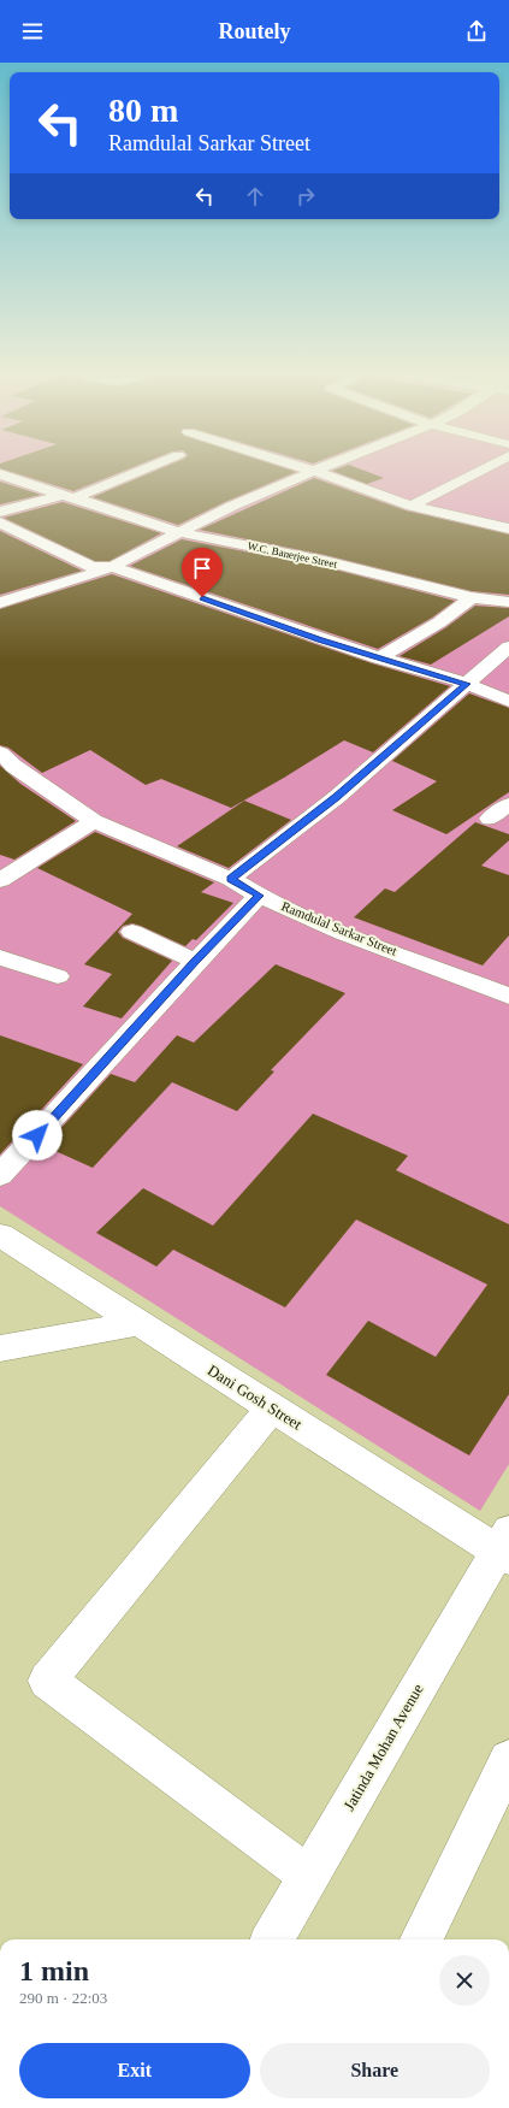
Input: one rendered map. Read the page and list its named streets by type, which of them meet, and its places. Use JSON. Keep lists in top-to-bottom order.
{
  "streets": {
    "street": [
      "W.C. Banerjee Street",
      "Ramdulal Sarkar Street",
      "Dani Gosh Street",
      "Jatinda Mohan Avenue"
    ]
  },
  "crossings": [
    ["Dani Gosh Street", "Jatinda Mohan Avenue"]
  ],
  "page": {
    "header": "Routely",
    "turn": ["80 m", "Ramdulal Sarkar Street"],
    "heading": ["1 min", "290 m · 22:03"],
    "buttons": ["Exit", "Share"]
  }
}
